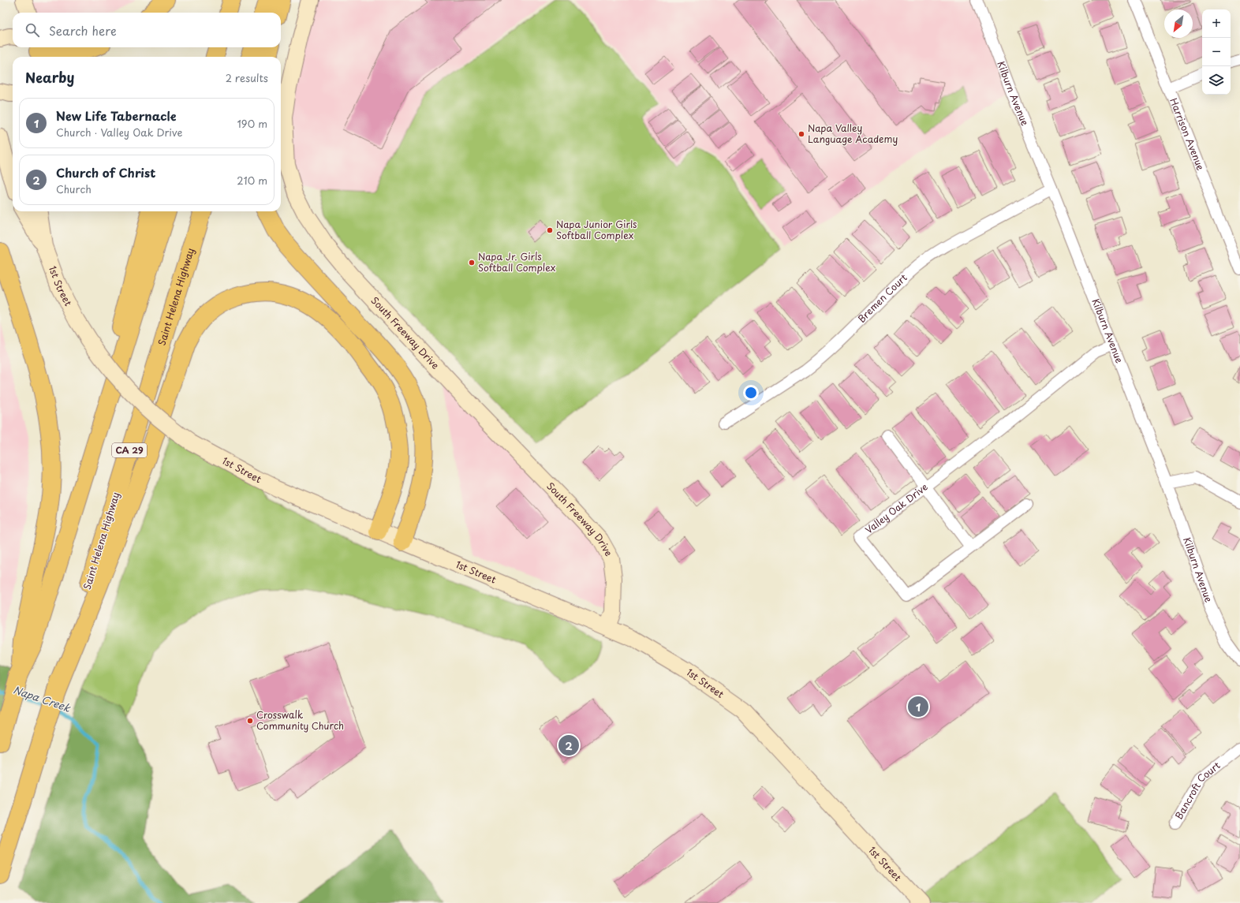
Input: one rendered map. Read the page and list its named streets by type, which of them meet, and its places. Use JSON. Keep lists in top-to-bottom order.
{
  "streets": {
    "highway": ["Saint Helena Highway", "CA 29"],
    "main road": ["1st Street", "South Freeway Drive"],
    "street": [
      "Kilburn Avenue",
      "Harrison Avenue",
      "Bremen Court",
      "Valley Oak Drive",
      "Bancroft Court"
    ]
  },
  "crossings": [
    ["Kilburn Avenue", "Bremen Court"],
    ["Kilburn Avenue", "Valley Oak Drive"],
    ["1st Street", "South Freeway Drive"]
  ],
  "water": ["Napa Creek"],
  "places": [
    "Napa Valley Language Academy",
    "Napa Junior Girls Softball Complex",
    "Napa Jr. Girls Softball Complex",
    "Crosswalk Community Church"
  ],
  "north": "bottom left",
  "page": {
    "map_buttons": ["+", "−"],
    "search": "Search here",
    "heading": ["Nearby", "2 results"],
    "list": [
      {
        "mark": "1",
        "name": "New Life Tabernacle",
        "note": "Church · Valley Oak Drive",
        "value": "190 m"
      },
      {
        "mark": "2",
        "name": "Church of Christ",
        "note": "Church",
        "value": "210 m"
      }
    ],
    "pins": ["1", "2"]
  }
}
